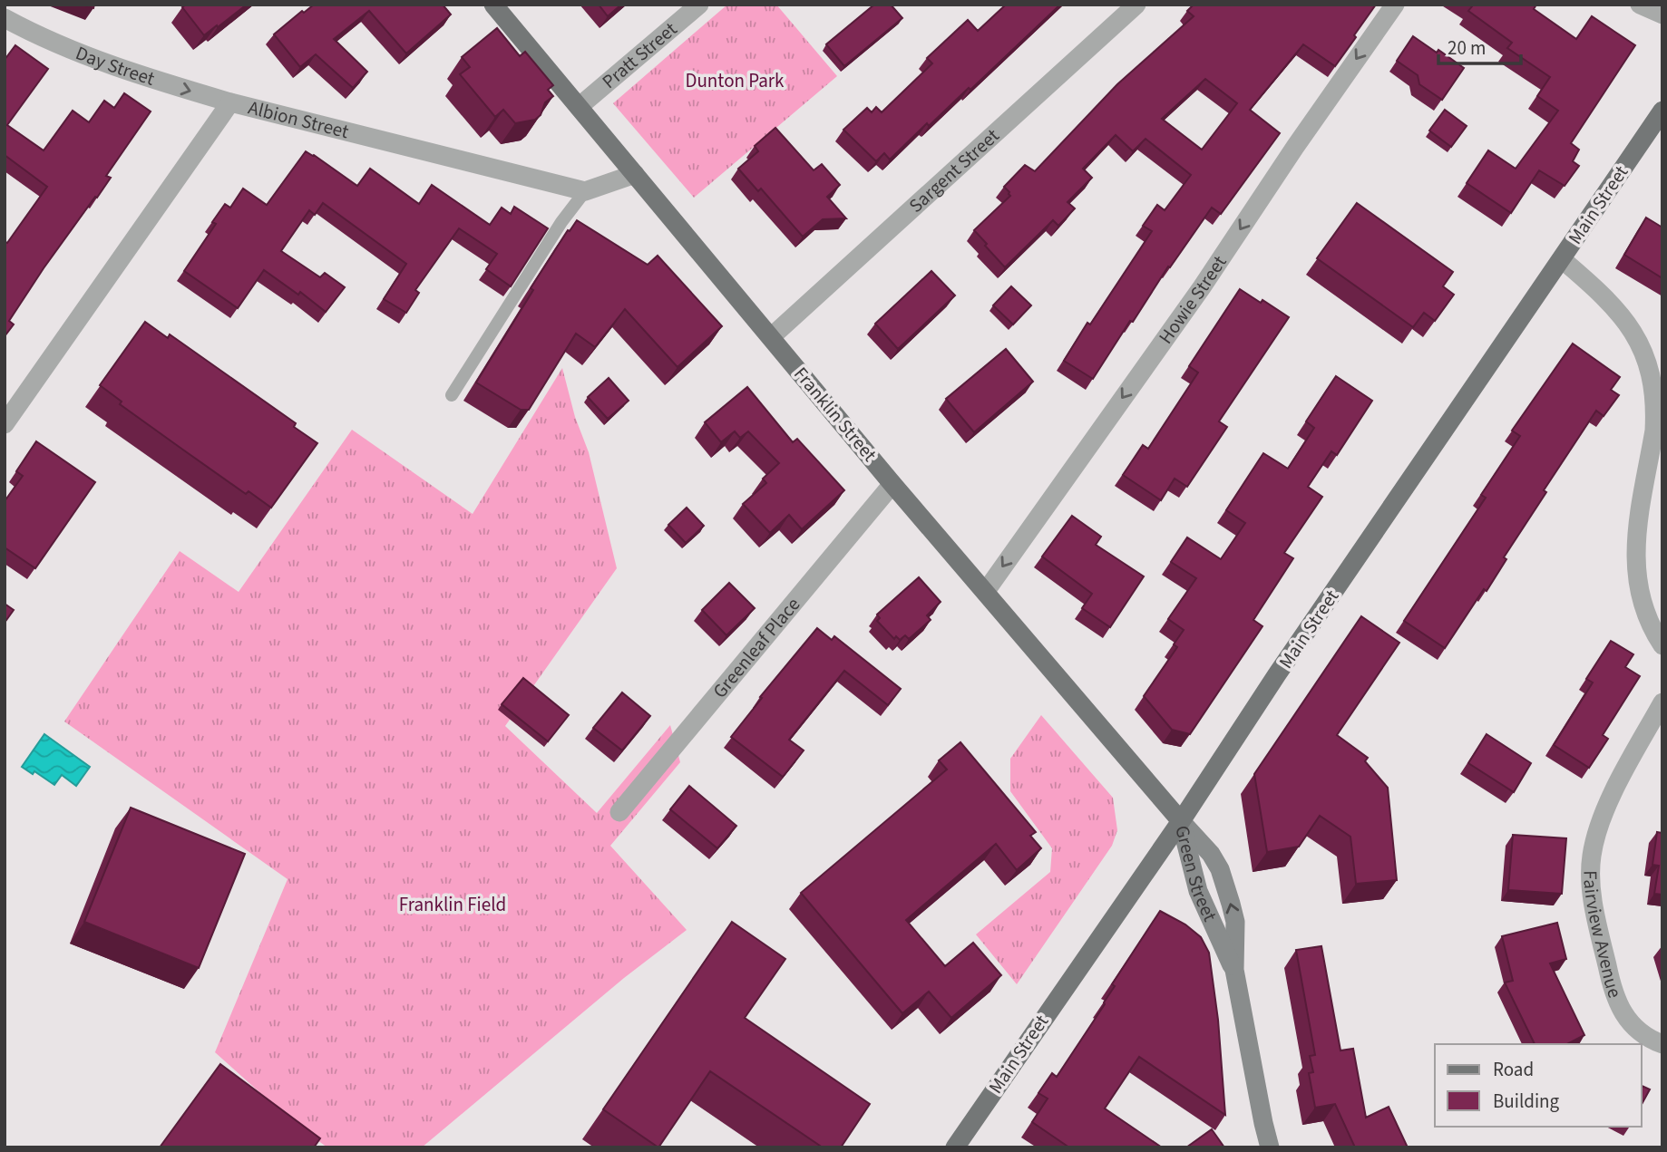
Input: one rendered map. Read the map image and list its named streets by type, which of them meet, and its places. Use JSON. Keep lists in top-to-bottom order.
{
  "streets": {
    "main road": ["Main Street", "Franklin Street"],
    "street": [
      "Pratt Street",
      "Day Street",
      "Albion Street",
      "Sargent Street",
      "Howie Street",
      "Greenleaf Place",
      "Green Street",
      "Fairview Avenue"
    ]
  },
  "crossings": [
    ["Pratt Street", "Franklin Street"],
    ["Day Street", "Albion Street"],
    ["Sargent Street", "Franklin Street"],
    ["Main Street", "Franklin Street"],
    ["Main Street", "Green Street"],
    ["Howie Street", "Franklin Street"],
    ["Franklin Street", "Greenleaf Place"],
    ["Franklin Street", "Green Street"]
  ],
  "one_way": ["Day Street", "Howie Street"],
  "parks": ["Dunton Park", "Franklin Field"],
  "legend": ["Road", "Building"],
  "scale_bar": "20 m"
}
